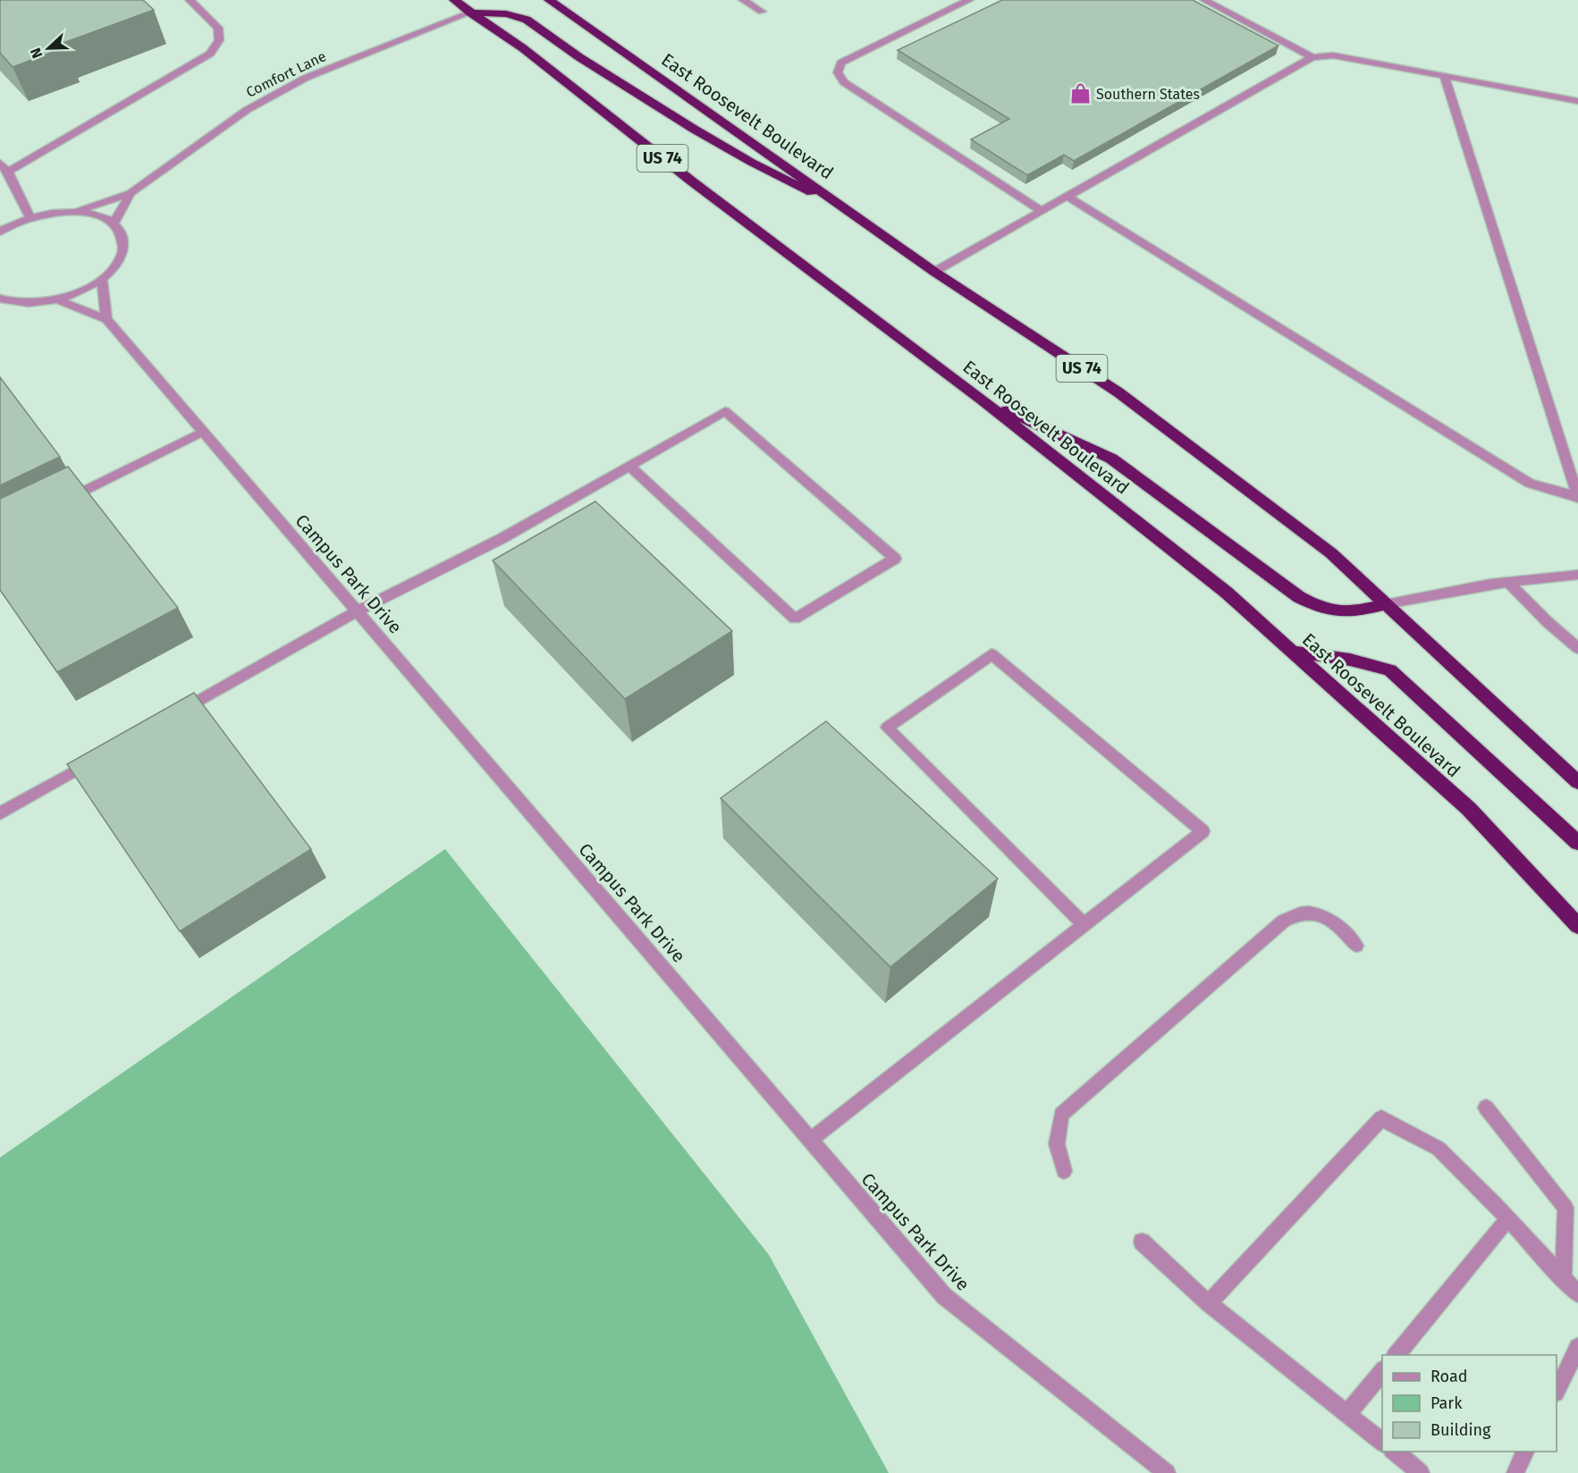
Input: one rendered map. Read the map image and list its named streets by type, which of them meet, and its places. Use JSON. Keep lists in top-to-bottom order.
{
  "streets": {
    "highway": ["East Roosevelt Boulevard", "US 74"],
    "street": ["Comfort Lane", "Campus Park Drive"]
  },
  "crossings": [
    ["Comfort Lane", "East Roosevelt Boulevard"]
  ],
  "places": {
    "shop": ["Southern States"]
  },
  "legend": ["Road", "Park", "Building"],
  "north": "left"
}
